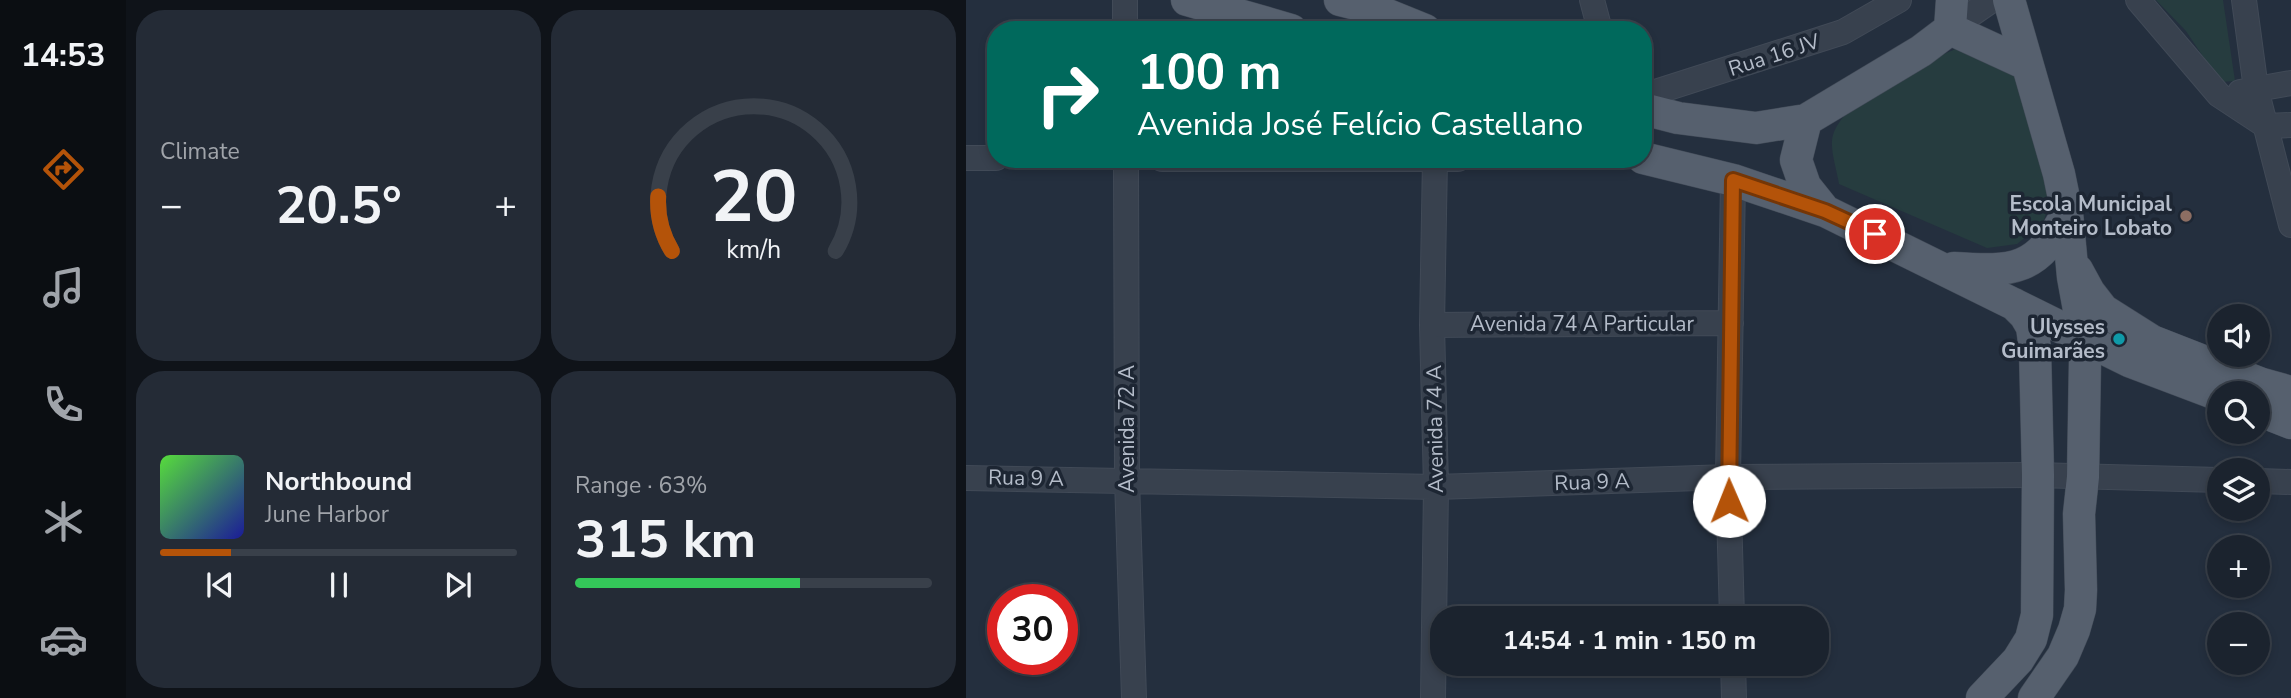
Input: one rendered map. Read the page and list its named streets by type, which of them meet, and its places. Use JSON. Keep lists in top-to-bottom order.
{
  "streets": {
    "street": [
      "Rua 16 JV",
      "Avenida 74 A Particular",
      "Avenida 72 A",
      "Avenida 74 A",
      "Rua 9 A"
    ]
  },
  "crossings": [
    ["Avenida 74 A Particular", "Avenida 74 A"],
    ["Avenida 72 A", "Rua 9 A"],
    ["Avenida 74 A", "Rua 9 A"]
  ],
  "places": ["Escola Municipal Monteiro Lobato", "Ulysses Guimarães"],
  "page": {
    "tabs": "14:53",
    "tile": [
      "Climate",
      ["Range · 63%", "315 km"]
    ],
    "turn": ["100 m", "Avenida José Felício Castellano"],
    "heat": ["−", "20.5°", "+"],
    "map_buttons": ["+", "−"],
    "song": ["Northbound", "June Harbor"],
    "limit": "30",
    "trip": "14:54 · 1 min · 150 m",
    "gauge": ["20", "km/h"]
  }
}
